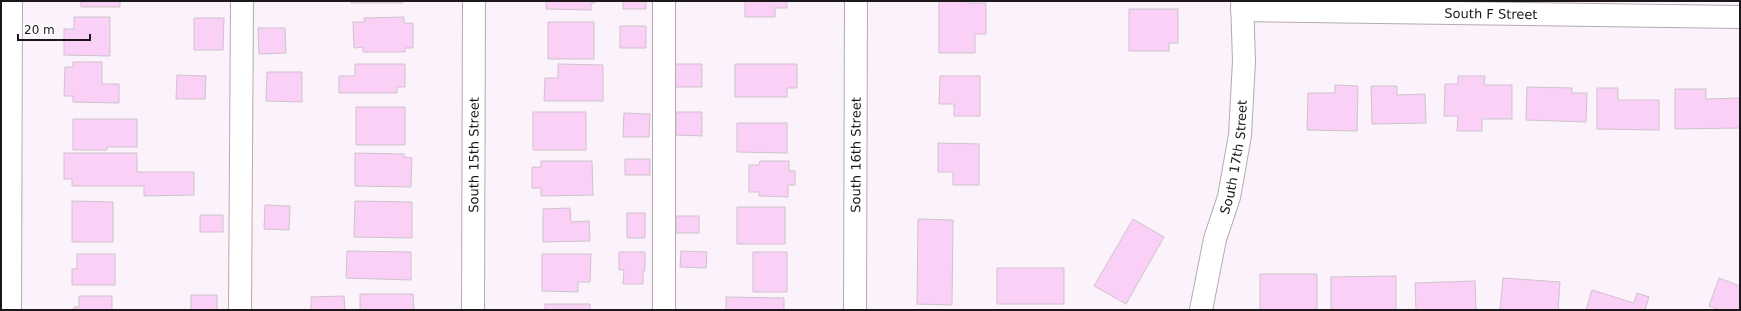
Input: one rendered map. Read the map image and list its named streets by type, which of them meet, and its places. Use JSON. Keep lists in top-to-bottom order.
{
  "streets": {
    "street": [
      "South F Street",
      "South 15th Street",
      "South 16th Street",
      "South 17th Street"
    ]
  },
  "crossings": [
    ["South F Street", "South 17th Street"]
  ],
  "scale_bar": "20 m"
}
